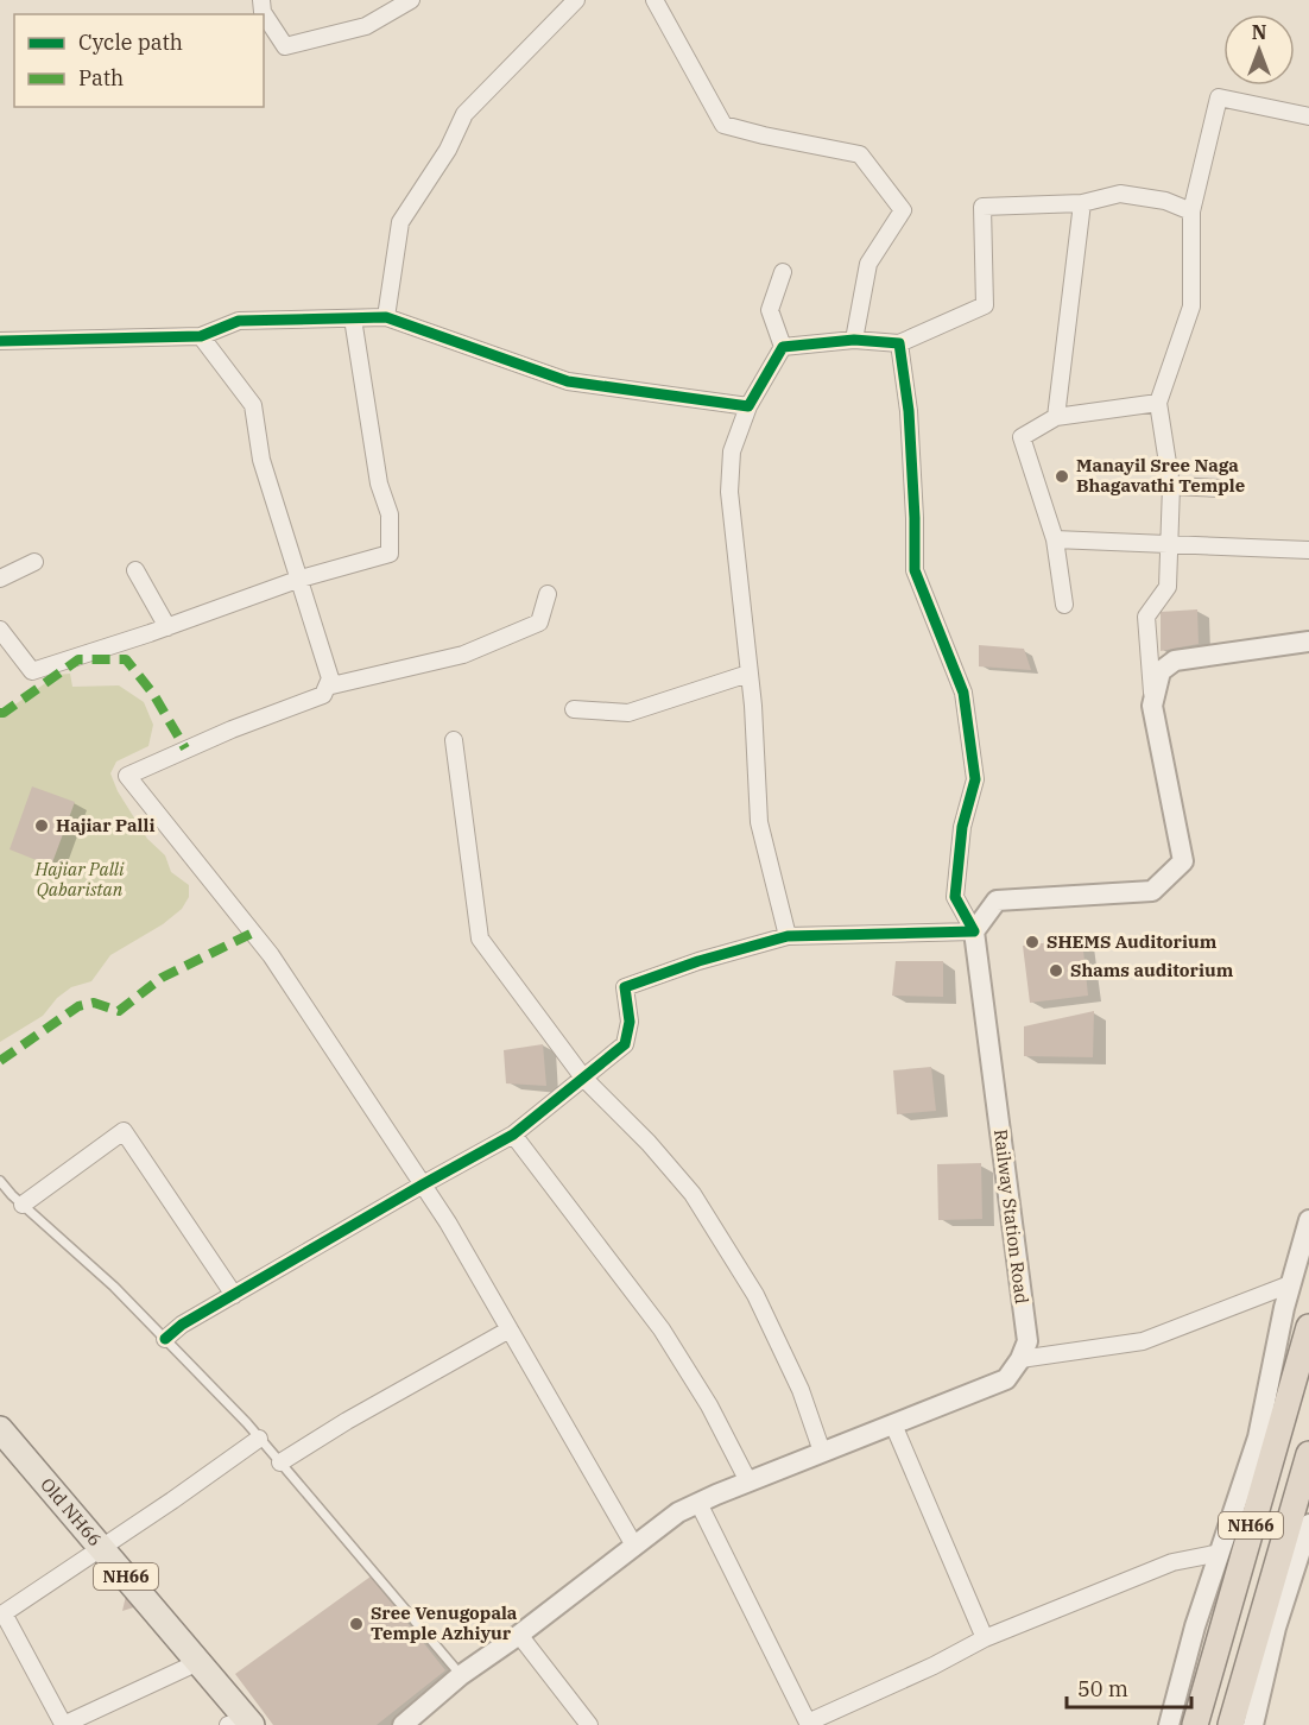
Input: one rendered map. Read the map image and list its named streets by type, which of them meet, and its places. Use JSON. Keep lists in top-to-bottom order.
{
  "streets": {
    "highway": ["NH66"],
    "main road": ["Old NH66"],
    "street": ["Railway Station Road"]
  },
  "parks": ["Hajiar Palli Qabaristan"],
  "places": [
    "Manayil Sree Naga Bhagavathi Temple",
    "Hajiar Palli",
    "SHEMS Auditorium",
    "Shams auditorium",
    "Sree Venugopala Temple Azhiyur"
  ],
  "legend": ["Cycle path", "Path"],
  "scale_bar": "50 m",
  "north": "top"
}
